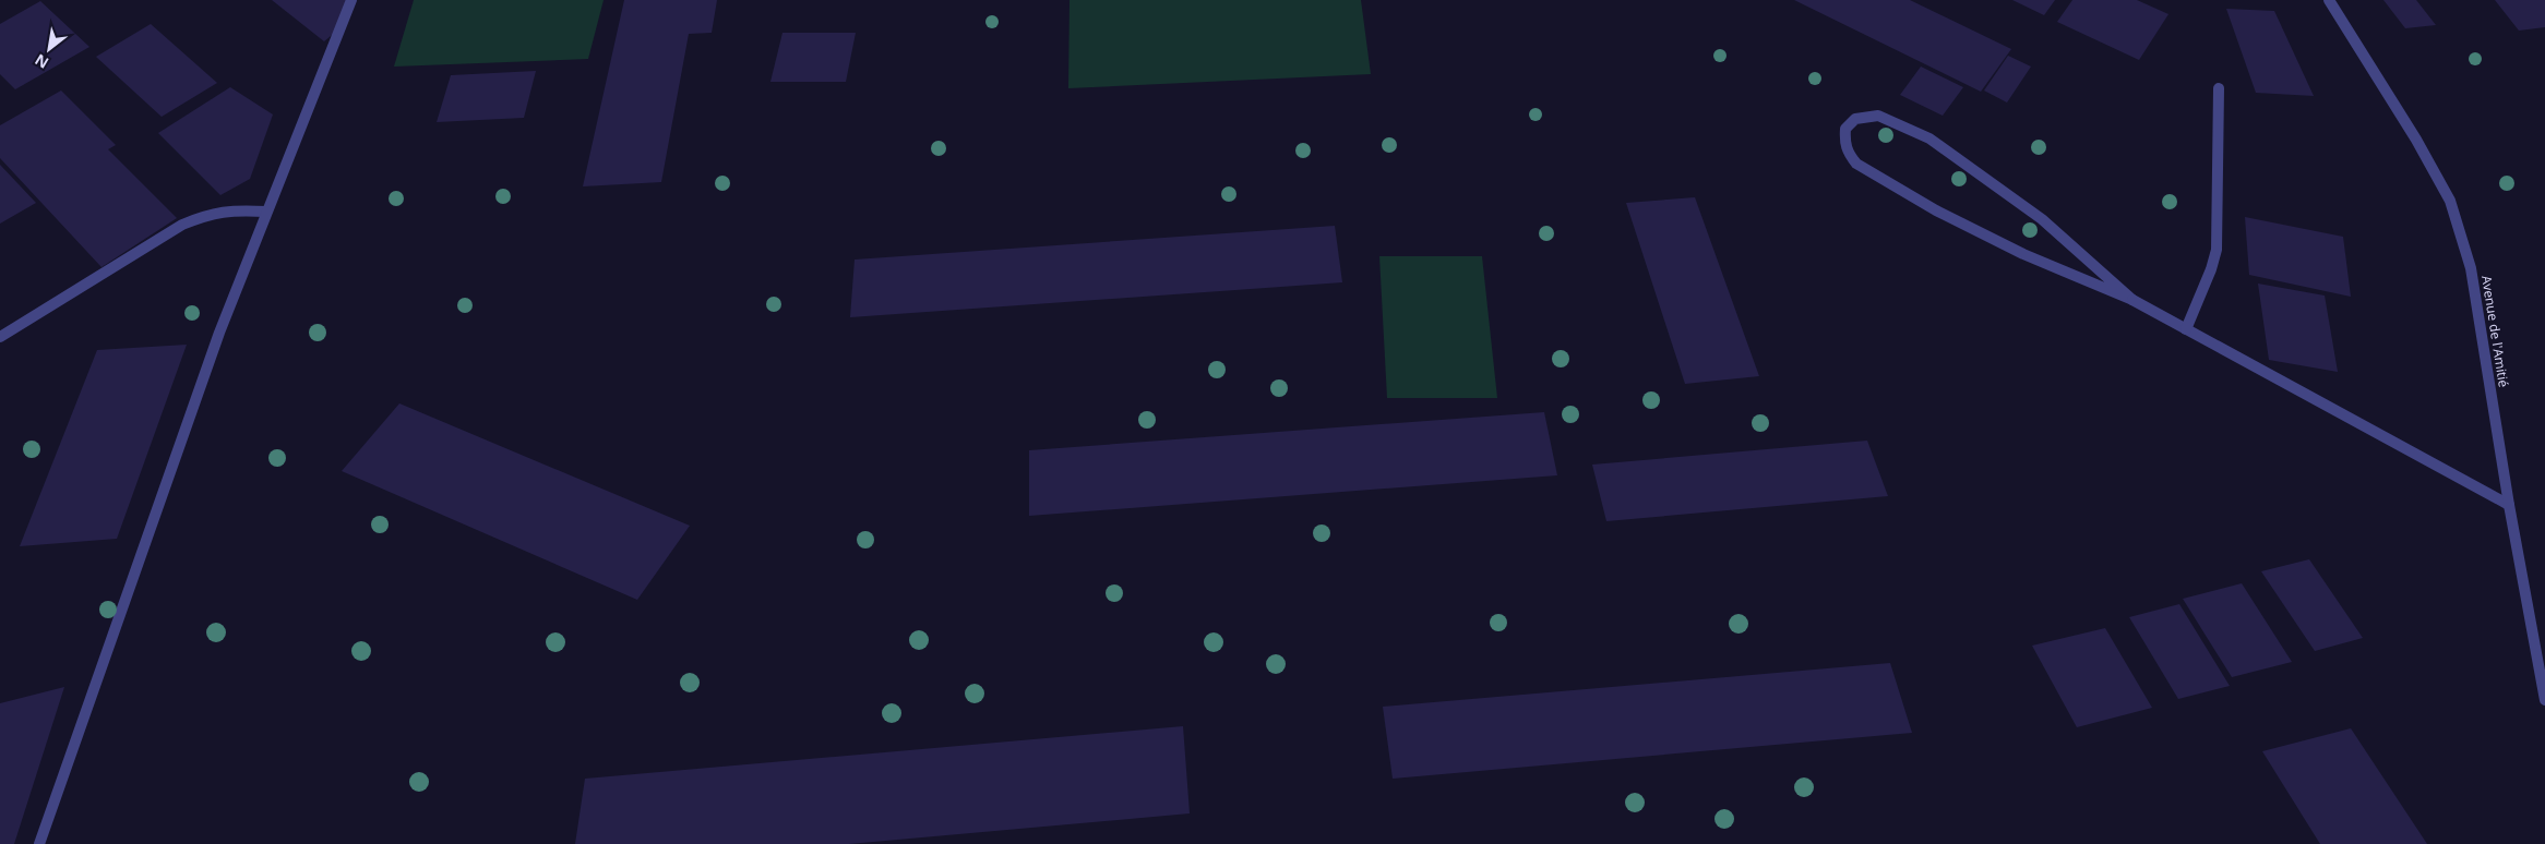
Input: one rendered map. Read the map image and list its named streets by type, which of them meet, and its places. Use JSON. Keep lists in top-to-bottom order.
{
  "streets": {
    "street": ["Avenue de l'Amitié"]
  },
  "north": "bottom left"
}
